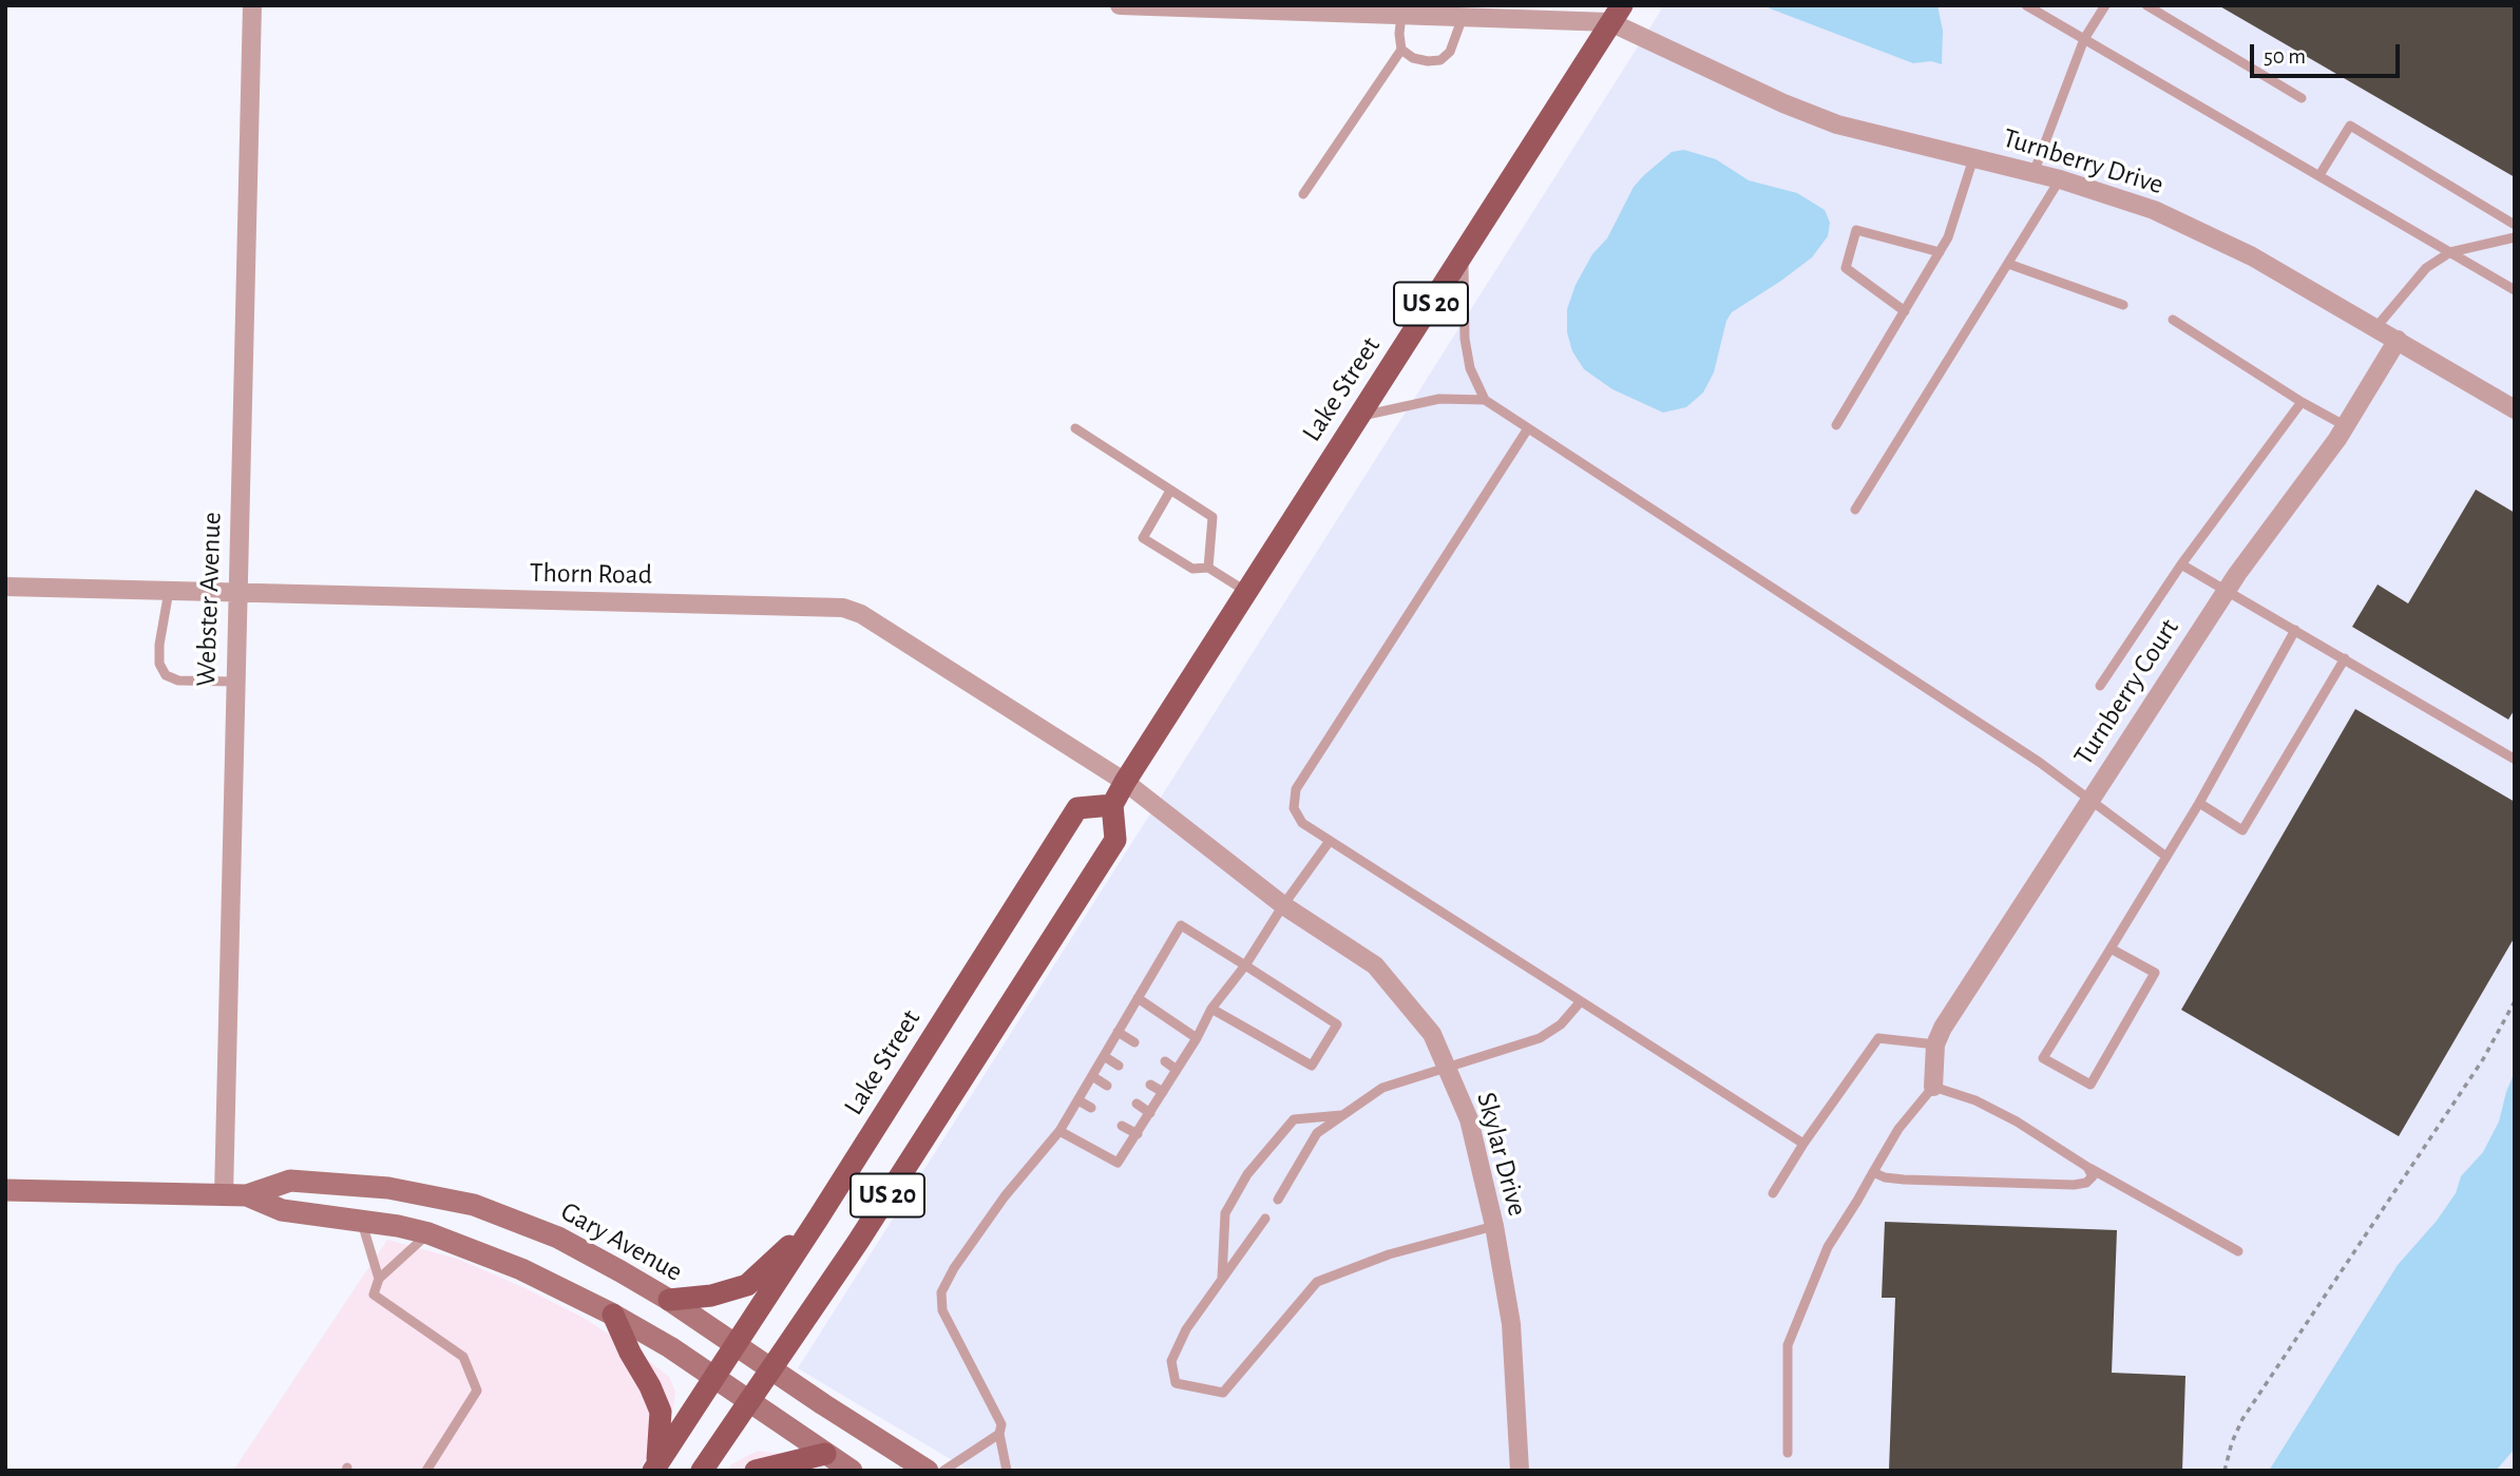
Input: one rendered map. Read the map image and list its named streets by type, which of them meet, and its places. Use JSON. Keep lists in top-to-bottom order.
{
  "streets": {
    "main road": ["US 20", "Lake Street", "Gary Avenue"],
    "street": [
      "Turnberry Drive",
      "Thorn Road",
      "Webster Avenue",
      "Turnberry Court",
      "Skylar Drive"
    ]
  },
  "crossings": [
    ["Turnberry Drive", "Lake Street"],
    ["Turnberry Drive", "Turnberry Court"],
    ["US 20", "Lake Street"],
    ["US 20", "Gary Avenue"],
    ["Lake Street", "Thorn Road"],
    ["Lake Street", "Skylar Drive"],
    ["Lake Street", "Gary Avenue"],
    ["Thorn Road", "Webster Avenue"],
    ["Thorn Road", "Skylar Drive"],
    ["Webster Avenue", "Gary Avenue"]
  ],
  "scale_bar": "50 m"
}
